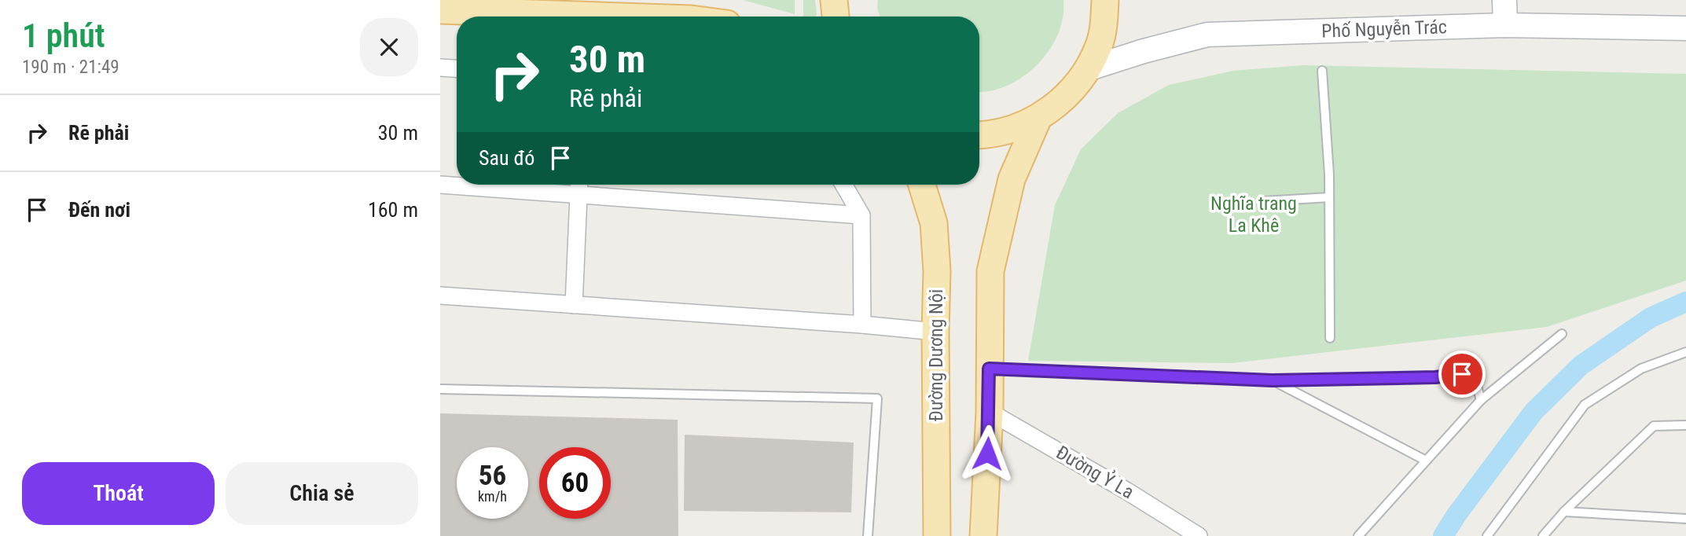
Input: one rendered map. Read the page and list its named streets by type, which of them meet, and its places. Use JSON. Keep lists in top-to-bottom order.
{
  "streets": {
    "main road": ["Phố Nguyễn Trác", "Đường Dương Nội"],
    "street": ["Đường Ỷ La"]
  },
  "parks": ["Nghĩa trang La Khê"],
  "page": {
    "heading": ["1 phút", "190 m · 21:49"],
    "turn": ["30 m", "Rẽ phải"],
    "list": [
      {
        "name": "Rẽ phải",
        "value": "30 m"
      },
      {
        "name": "Đến nơi",
        "value": "160 m"
      }
    ],
    "then": "Sau đó",
    "speed": "56 km/h",
    "limit": "60",
    "buttons": ["Thoát", "Chia sẻ"]
  }
}
